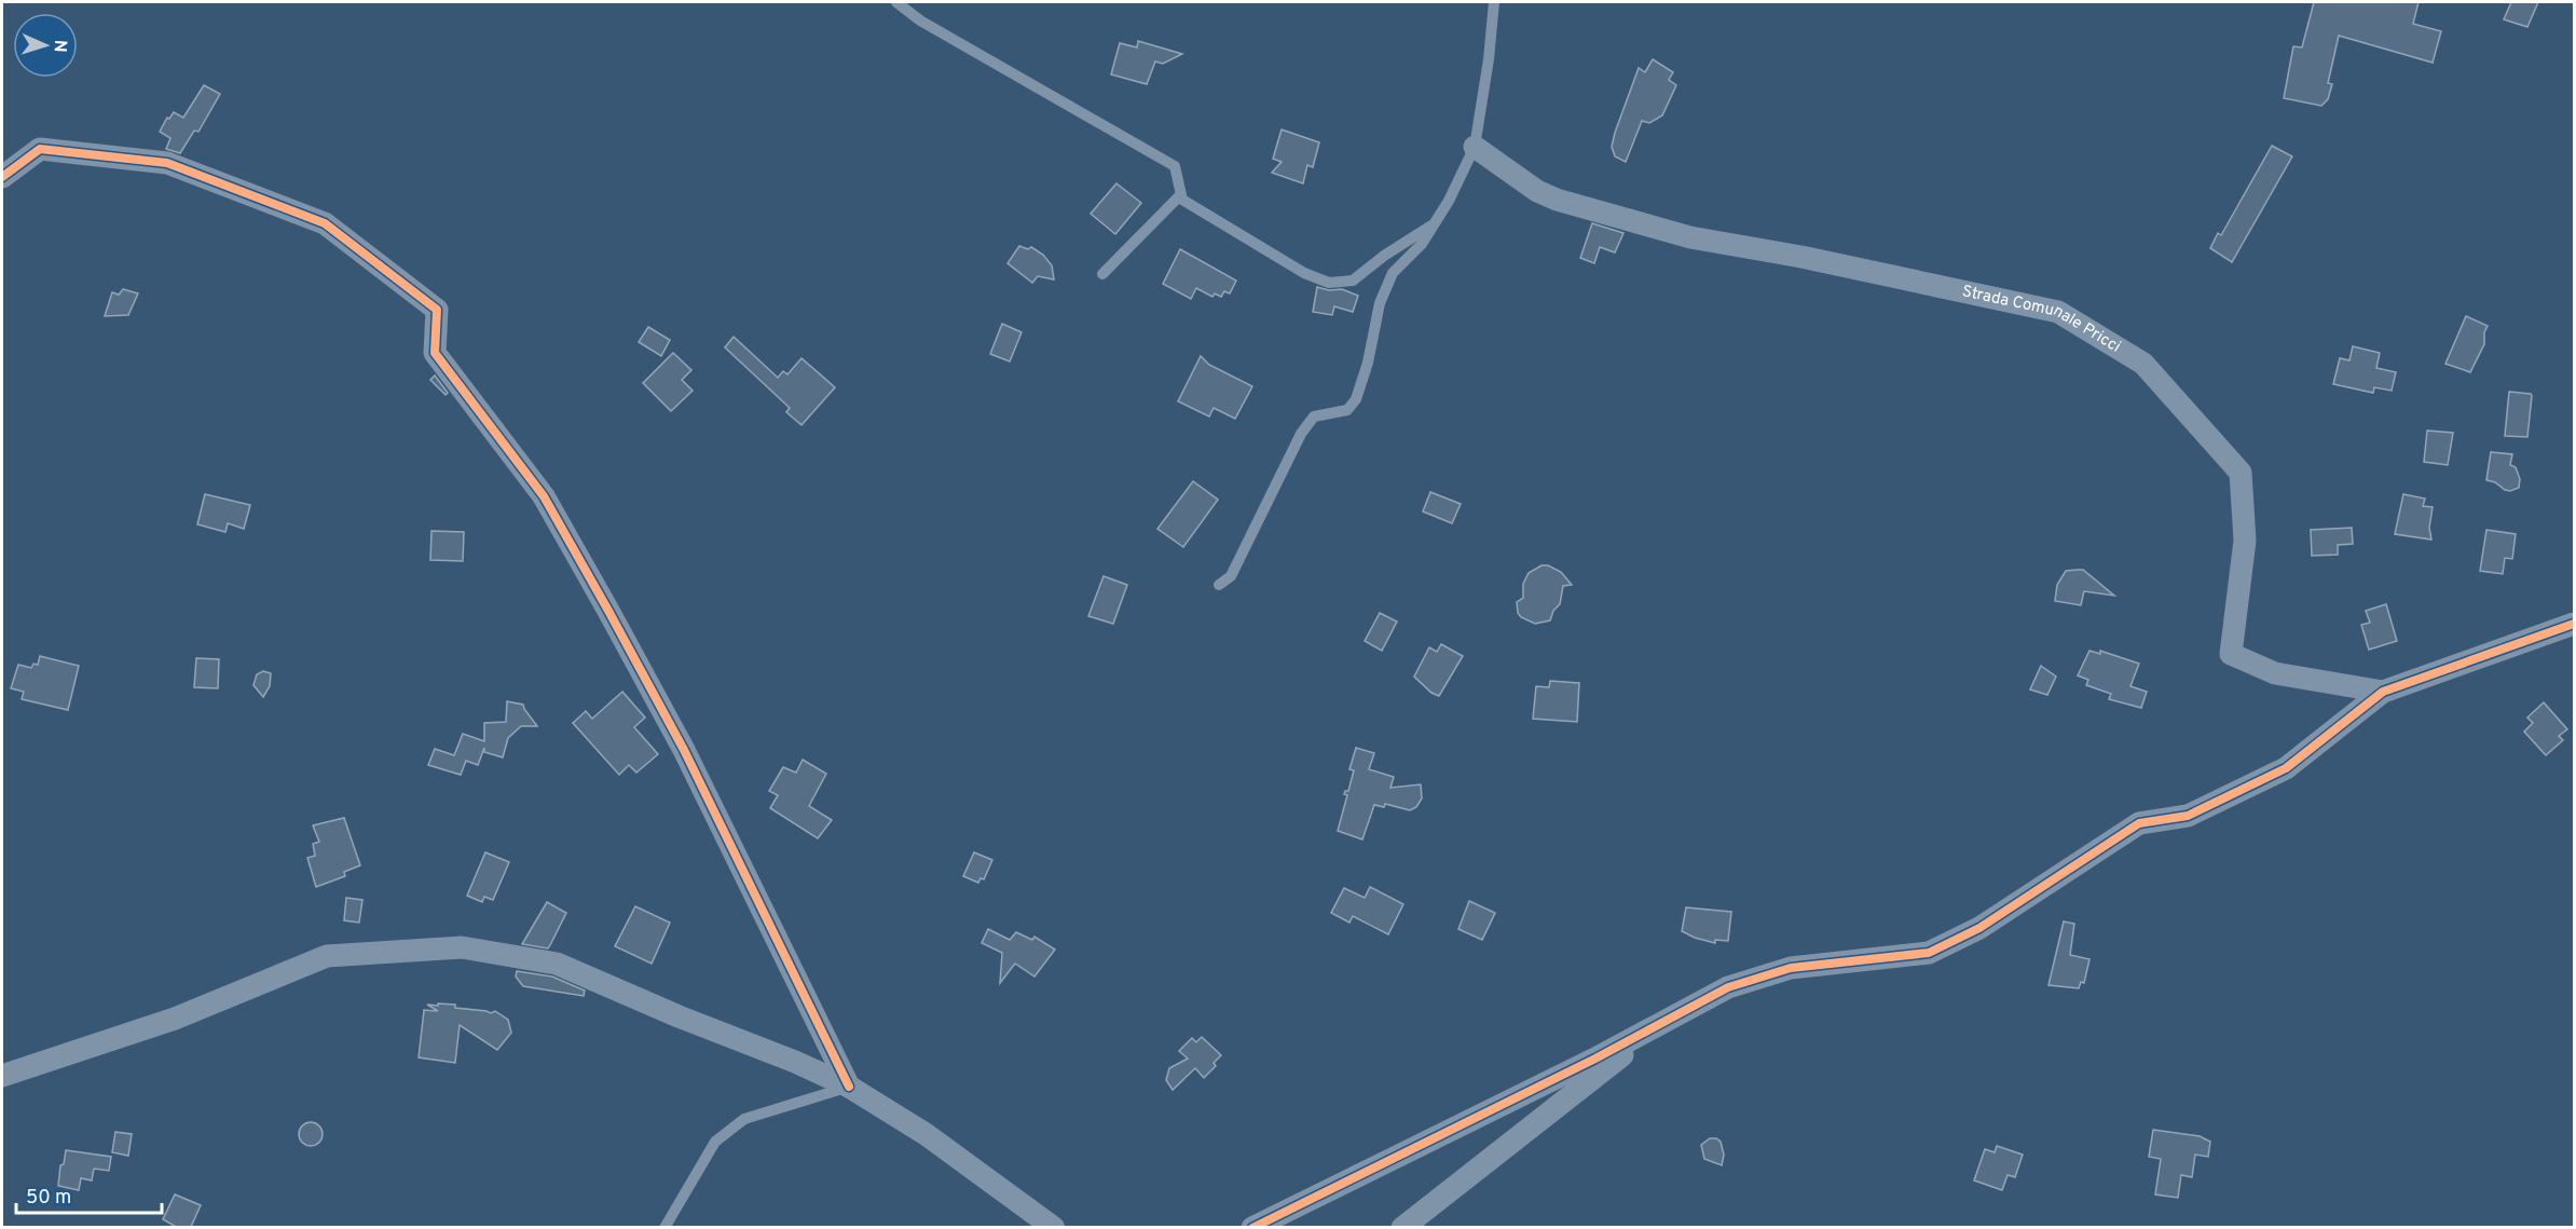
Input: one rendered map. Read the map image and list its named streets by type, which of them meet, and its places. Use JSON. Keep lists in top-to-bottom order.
{
  "streets": {
    "street": ["Strada Comunale Pricci"]
  },
  "scale_bar": "50 m",
  "north": "right"
}
